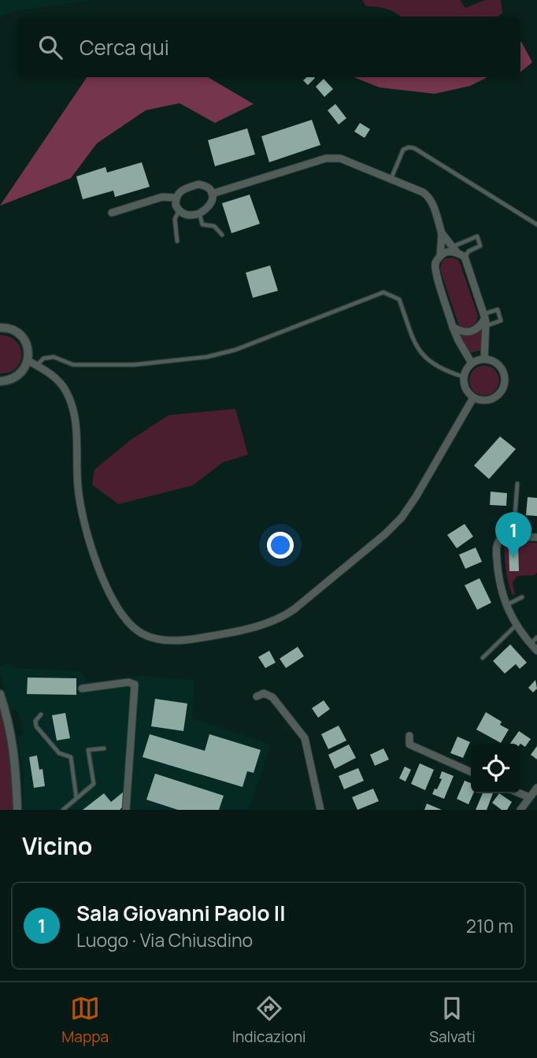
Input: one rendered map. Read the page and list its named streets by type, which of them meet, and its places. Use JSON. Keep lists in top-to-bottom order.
{
  "page": {
    "search": "Cerca qui",
    "pins": "1",
    "heading": "Vicino",
    "list": [
      {
        "mark": "1",
        "name": "Sala Giovanni Paolo II",
        "note": "Luogo · Via Chiusdino",
        "value": "210 m"
      }
    ],
    "nav": ["Mappa", "Indicazioni", "Salvati"]
  }
}
